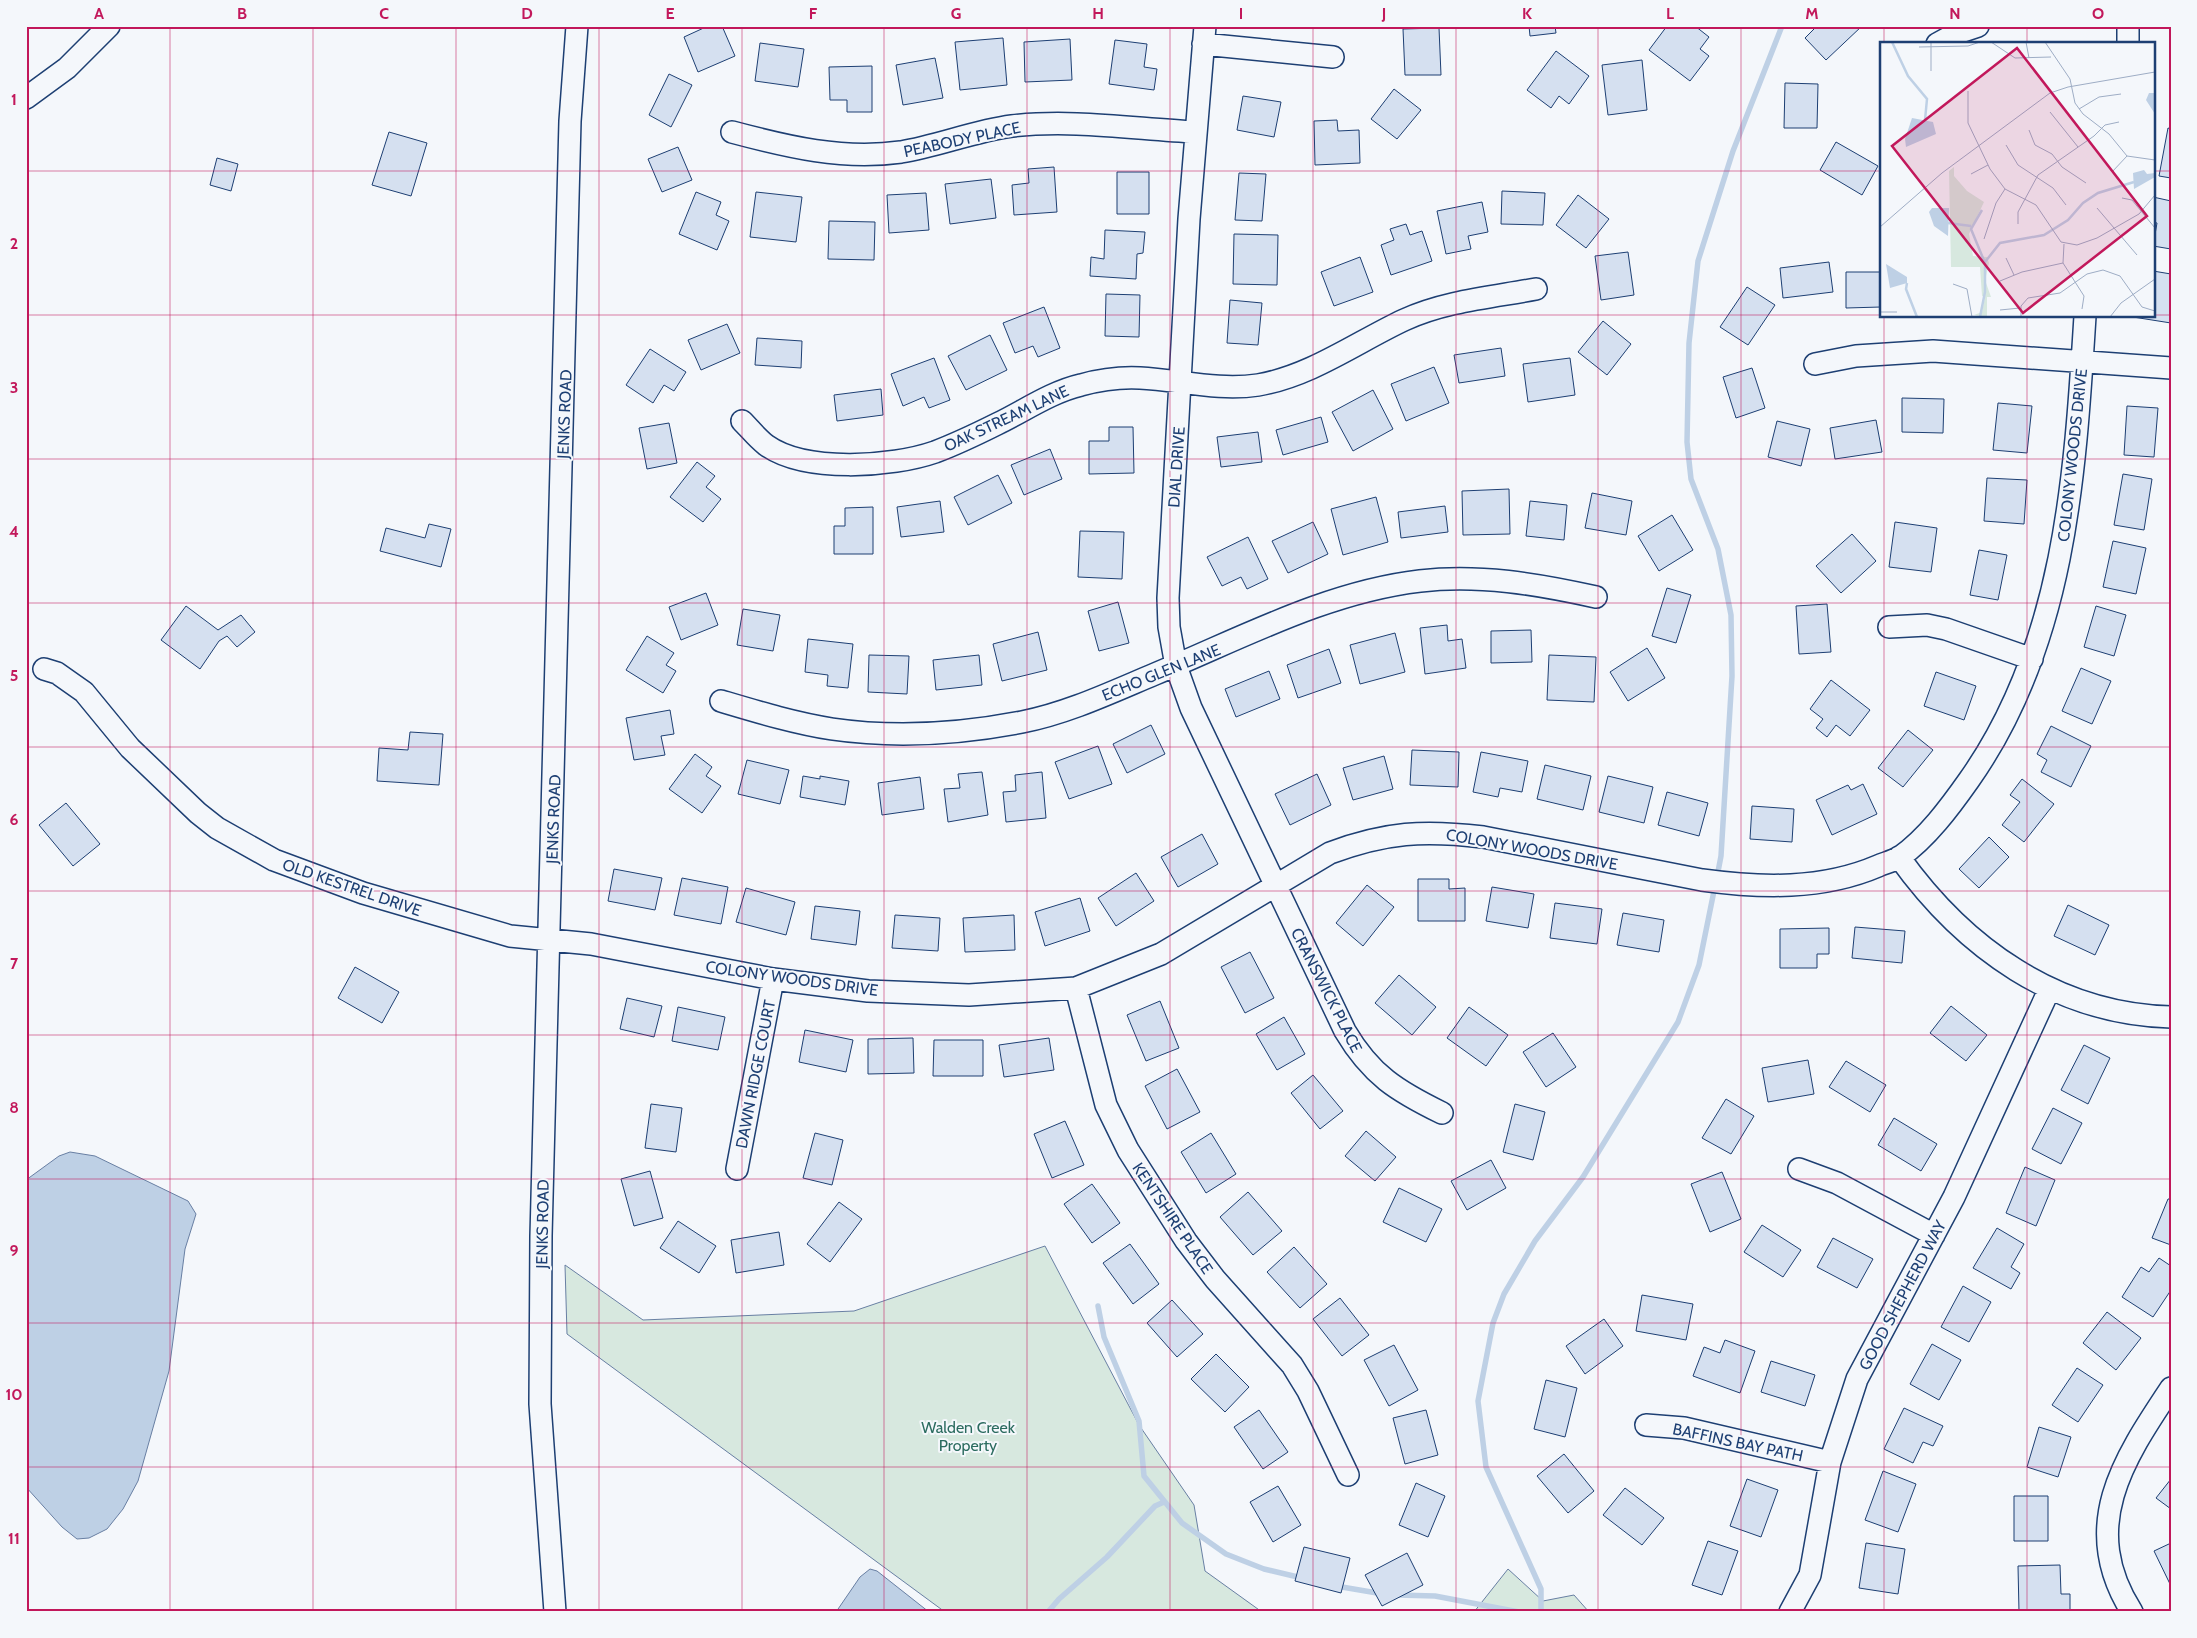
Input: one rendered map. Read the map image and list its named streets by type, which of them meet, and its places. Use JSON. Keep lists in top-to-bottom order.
{
  "streets": {
    "street": [
      "PEABODY PLACE",
      "JENKS ROAD",
      "OAK STREAM LANE",
      "COLONY WOODS DRIVE",
      "DIAL DRIVE",
      "ECHO GLEN LANE",
      "OLD KESTREL DRIVE",
      "CRANSWICK PLACE",
      "DAWN RIDGE COURT",
      "KENTSHIRE PLACE",
      "GOOD SHEPHERD WAY",
      "BAFFINS BAY PATH"
    ]
  },
  "crossings": [
    ["PEABODY PLACE", "DIAL DRIVE"],
    ["JENKS ROAD", "COLONY WOODS DRIVE"],
    ["JENKS ROAD", "OLD KESTREL DRIVE"],
    ["OAK STREAM LANE", "DIAL DRIVE"],
    ["COLONY WOODS DRIVE", "DIAL DRIVE"],
    ["COLONY WOODS DRIVE", "OLD KESTREL DRIVE"],
    ["COLONY WOODS DRIVE", "CRANSWICK PLACE"],
    ["COLONY WOODS DRIVE", "DAWN RIDGE COURT"],
    ["COLONY WOODS DRIVE", "KENTSHIRE PLACE"],
    ["DIAL DRIVE", "ECHO GLEN LANE"],
    ["DIAL DRIVE", "CRANSWICK PLACE"],
    ["GOOD SHEPHERD WAY", "BAFFINS BAY PATH"]
  ],
  "parks": ["Walden Creek Property"],
  "grid": {
    "columns": [
      "A",
      "B",
      "C",
      "D",
      "E",
      "F",
      "G",
      "H",
      "I",
      "J",
      "K",
      "L",
      "M",
      "N",
      "O"
    ],
    "rows": [
      "1",
      "2",
      "3",
      "4",
      "5",
      "6",
      "7",
      "8",
      "9",
      "10",
      "11"
    ]
  }
}
